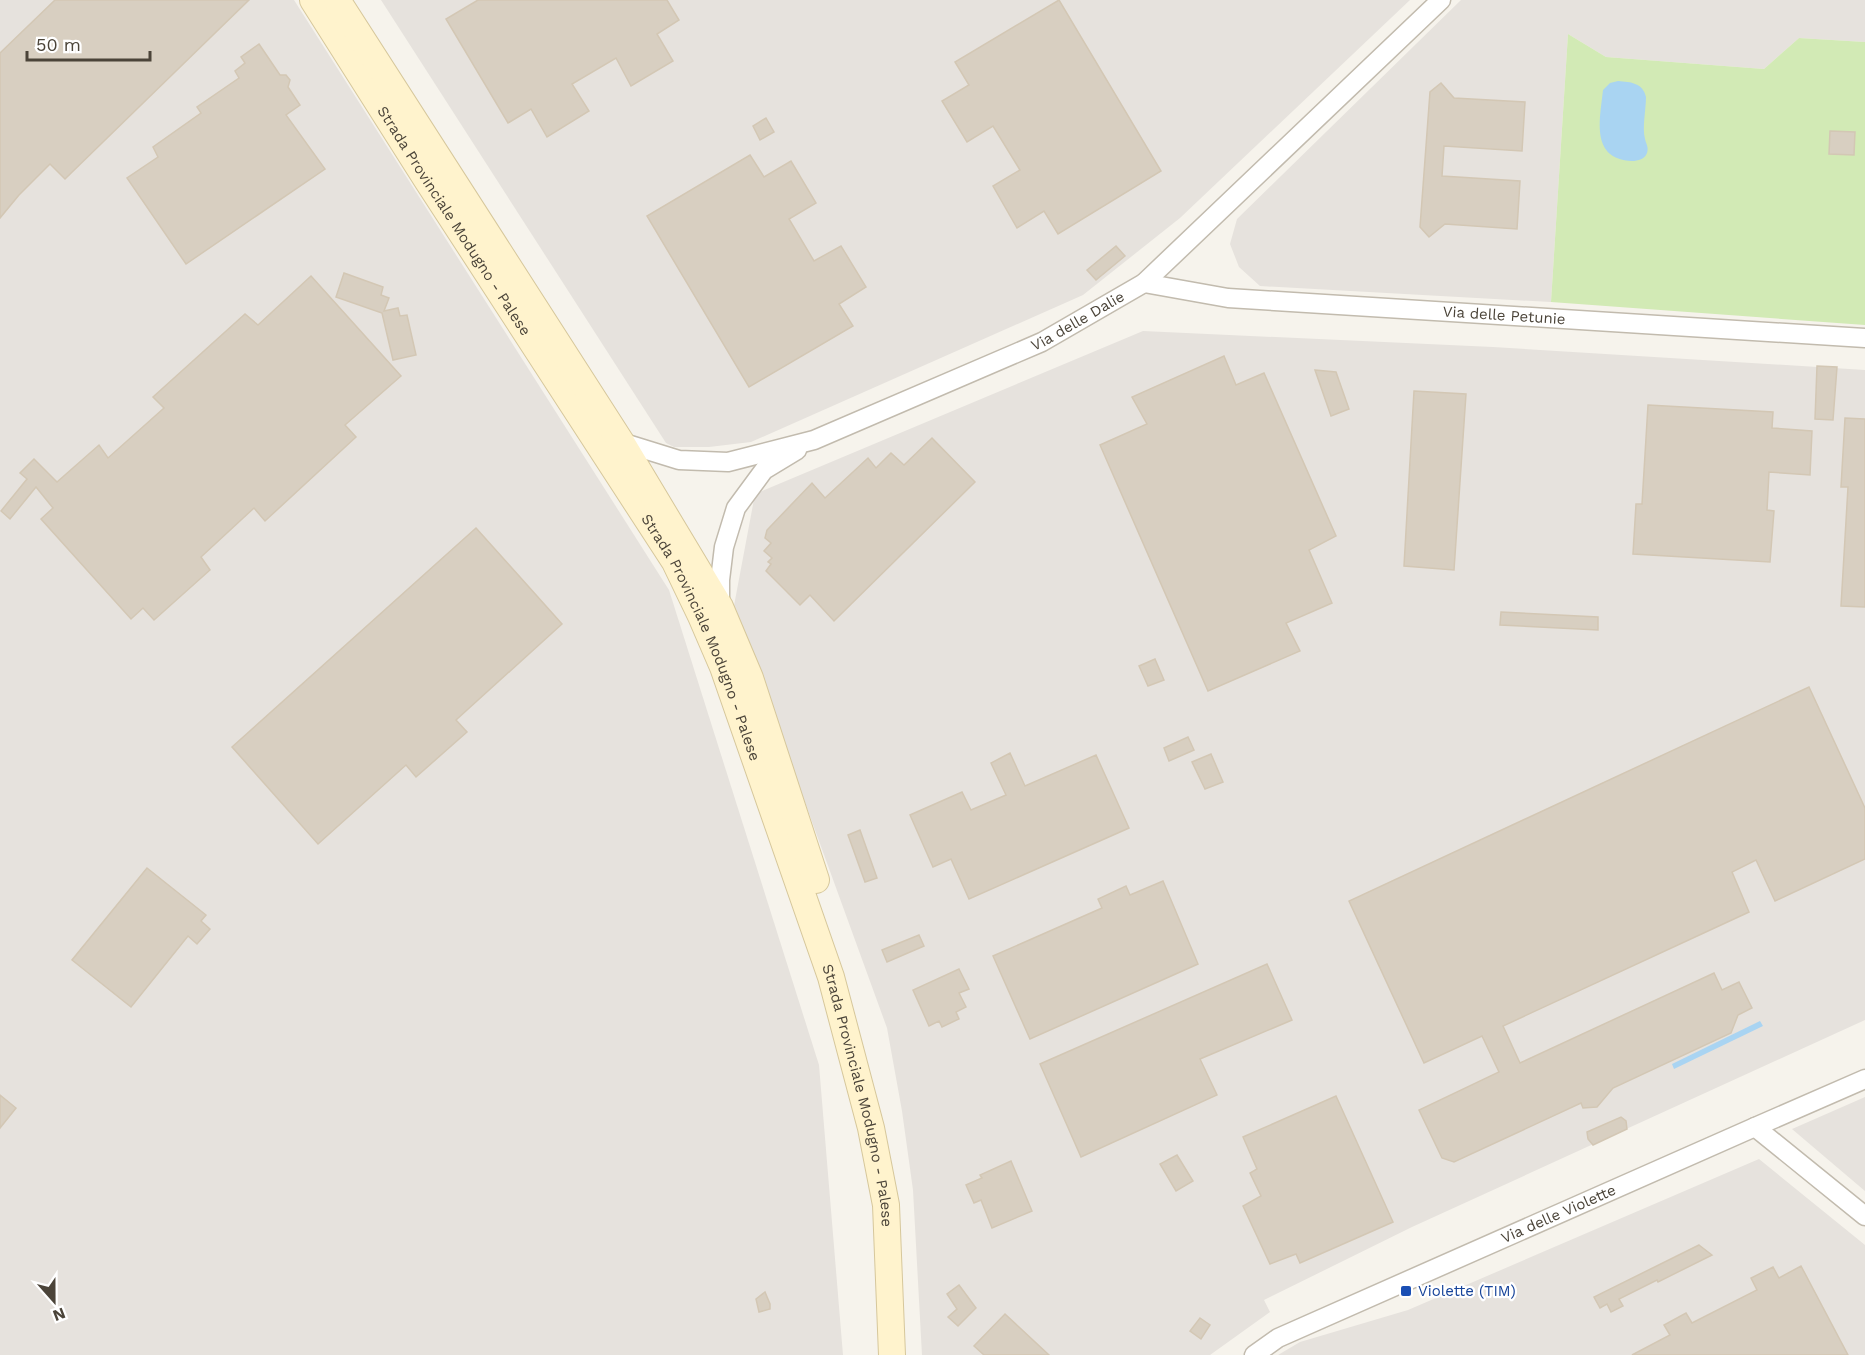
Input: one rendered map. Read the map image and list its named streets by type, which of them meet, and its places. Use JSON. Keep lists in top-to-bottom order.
{
  "streets": {
    "main road": ["Strada Provinciale Modugno - Palese"],
    "street": ["Via delle Petunie", "Via delle Dalie", "Via delle Violette"]
  },
  "crossings": [
    ["Strada Provinciale Modugno - Palese", "Via delle Dalie"],
    ["Via delle Petunie", "Via delle Dalie"]
  ],
  "places": {
    "transit": ["Violette (TIM)"]
  },
  "scale_bar": "50 m",
  "north": "bottom"
}
